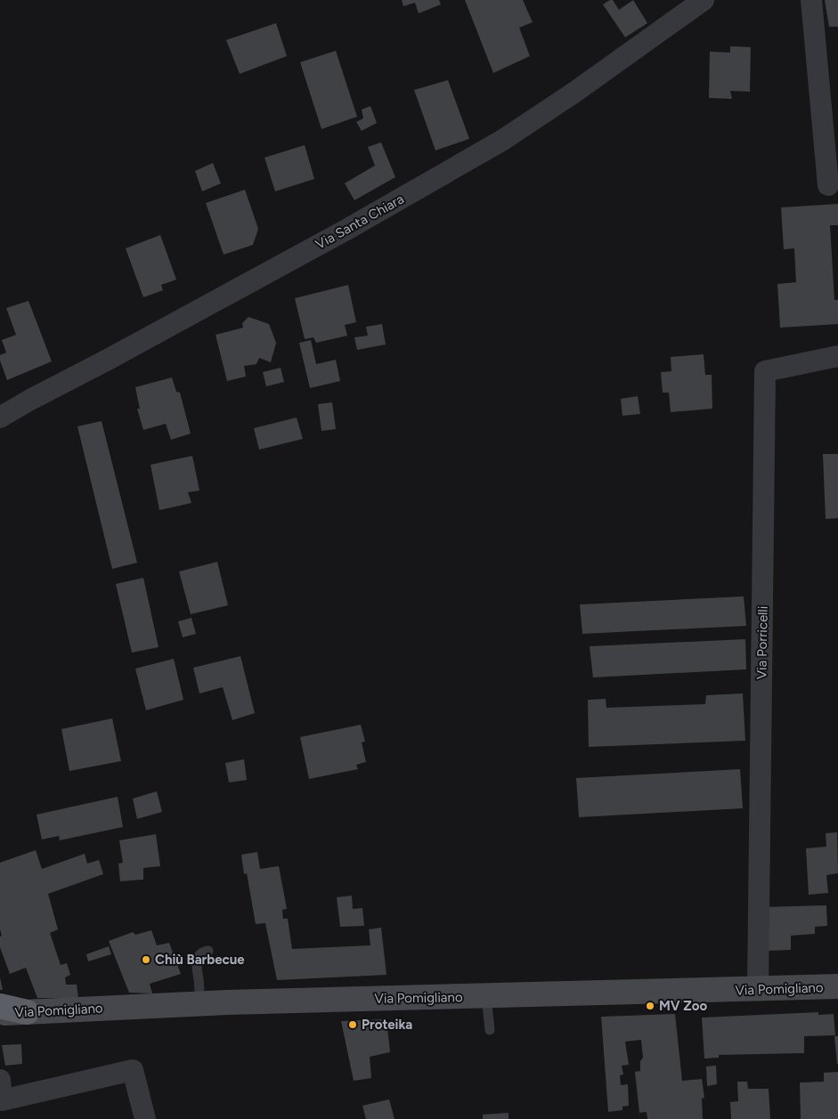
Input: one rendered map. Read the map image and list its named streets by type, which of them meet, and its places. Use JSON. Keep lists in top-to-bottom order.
{
  "streets": {
    "main road": ["Via Pomigliano"],
    "street": ["Via Santa Chiara", "Via Porricelli"]
  },
  "crossings": [
    ["Via Porricelli", "Via Pomigliano"]
  ],
  "places": ["Chiù Barbecue", "MV Zoo", "Proteika"]
}
